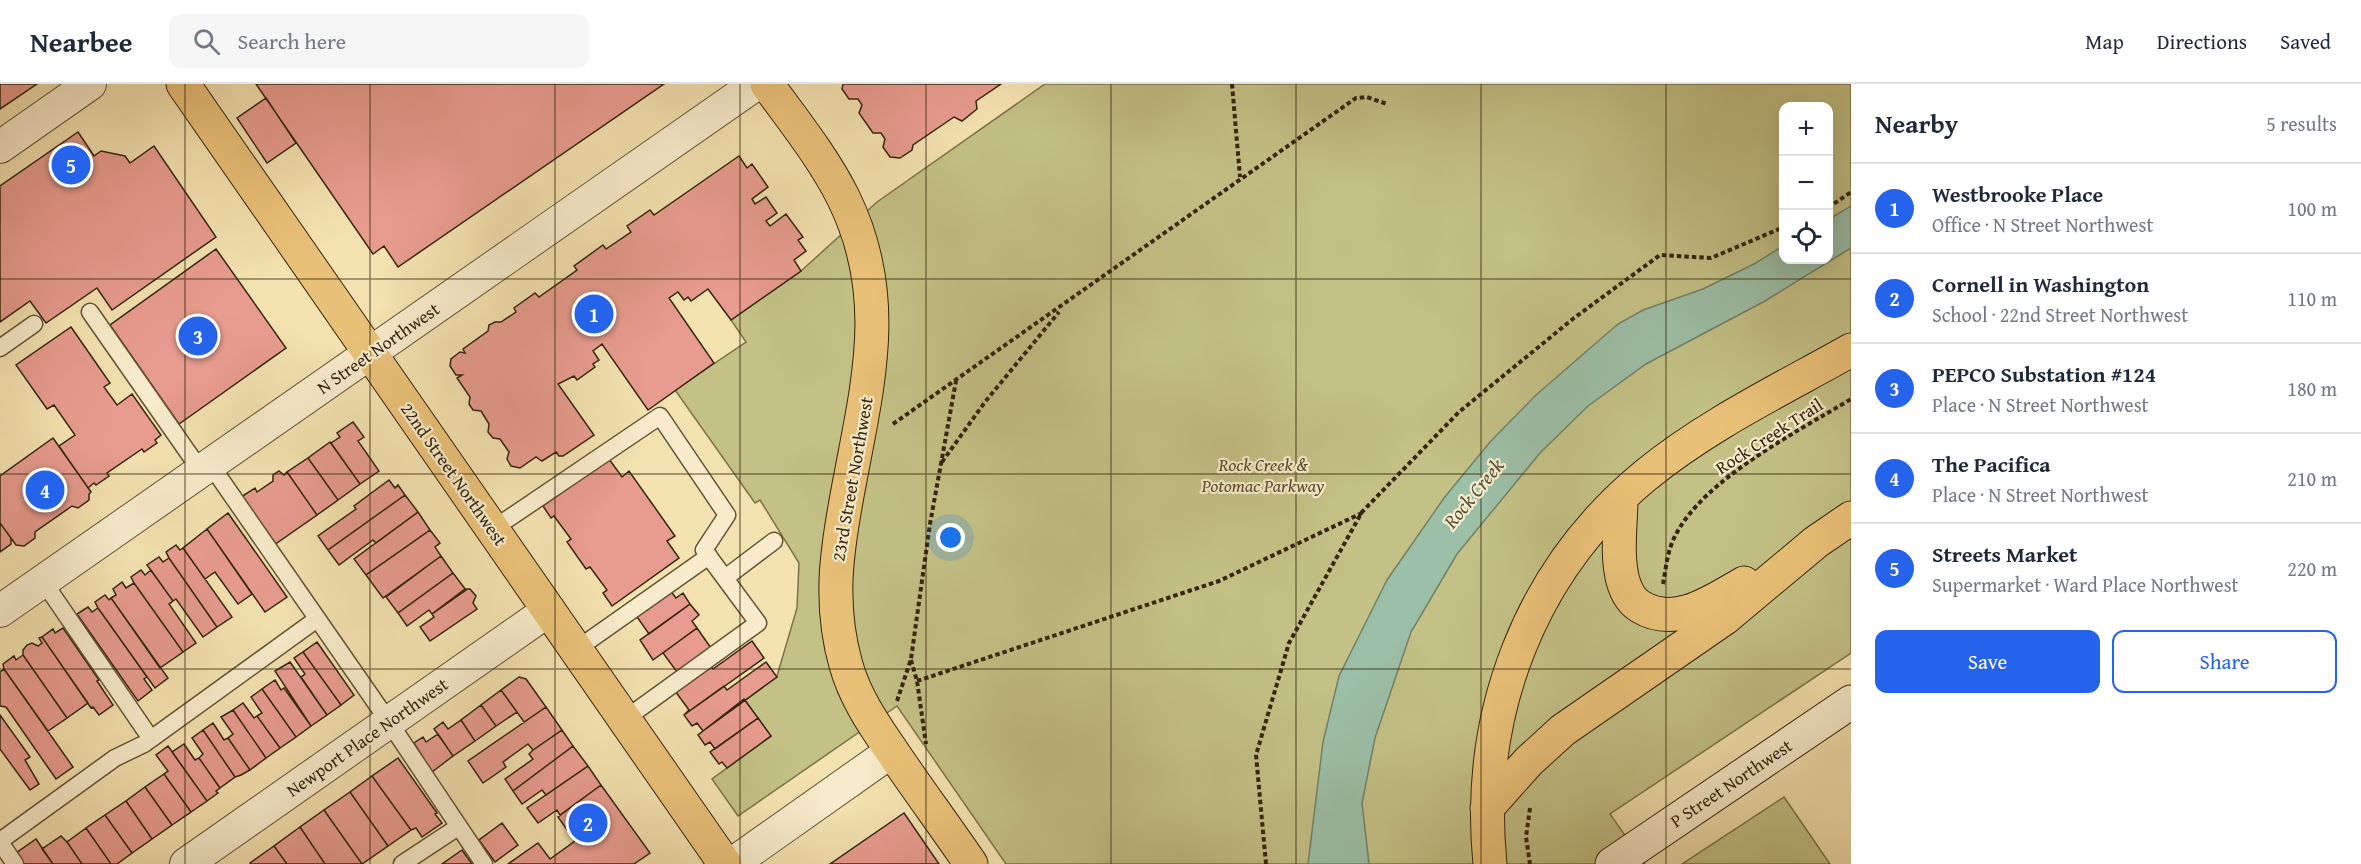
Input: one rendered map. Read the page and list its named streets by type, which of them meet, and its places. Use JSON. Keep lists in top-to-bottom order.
{
  "streets": {
    "main road": ["22nd Street Northwest", "23rd Street Northwest", "P Street Northwest"],
    "street": ["N Street Northwest", "Newport Place Northwest"],
    "path": ["Rock Creek Trail"]
  },
  "crossings": [
    ["N Street Northwest", "22nd Street Northwest"],
    ["22nd Street Northwest", "Newport Place Northwest"]
  ],
  "water": ["Rock Creek"],
  "parks": ["Rock Creek & Potomac Parkway"],
  "page": {
    "header": "Nearbee",
    "search": "Search here",
    "nav": ["Map", "Directions", "Saved"],
    "heading": ["Nearby", "5 results"],
    "map_buttons": ["+", "−"],
    "pins": [
      "5",
      "1",
      "3",
      "4",
      "2"
    ],
    "list": [
      {
        "mark": "1",
        "name": "Westbrooke Place",
        "note": "Office · N Street Northwest",
        "value": "100 m"
      },
      {
        "mark": "2",
        "name": "Cornell in Washington",
        "note": "School · 22nd Street Northwest",
        "value": "110 m"
      },
      {
        "mark": "3",
        "name": "PEPCO Substation #124",
        "note": "Place · N Street Northwest",
        "value": "180 m"
      },
      {
        "mark": "4",
        "name": "The Pacifica",
        "note": "Place · N Street Northwest",
        "value": "210 m"
      },
      {
        "mark": "5",
        "name": "Streets Market",
        "note": "Supermarket · Ward Place Northwest",
        "value": "220 m"
      }
    ],
    "buttons": ["Save", "Share"]
  }
}
